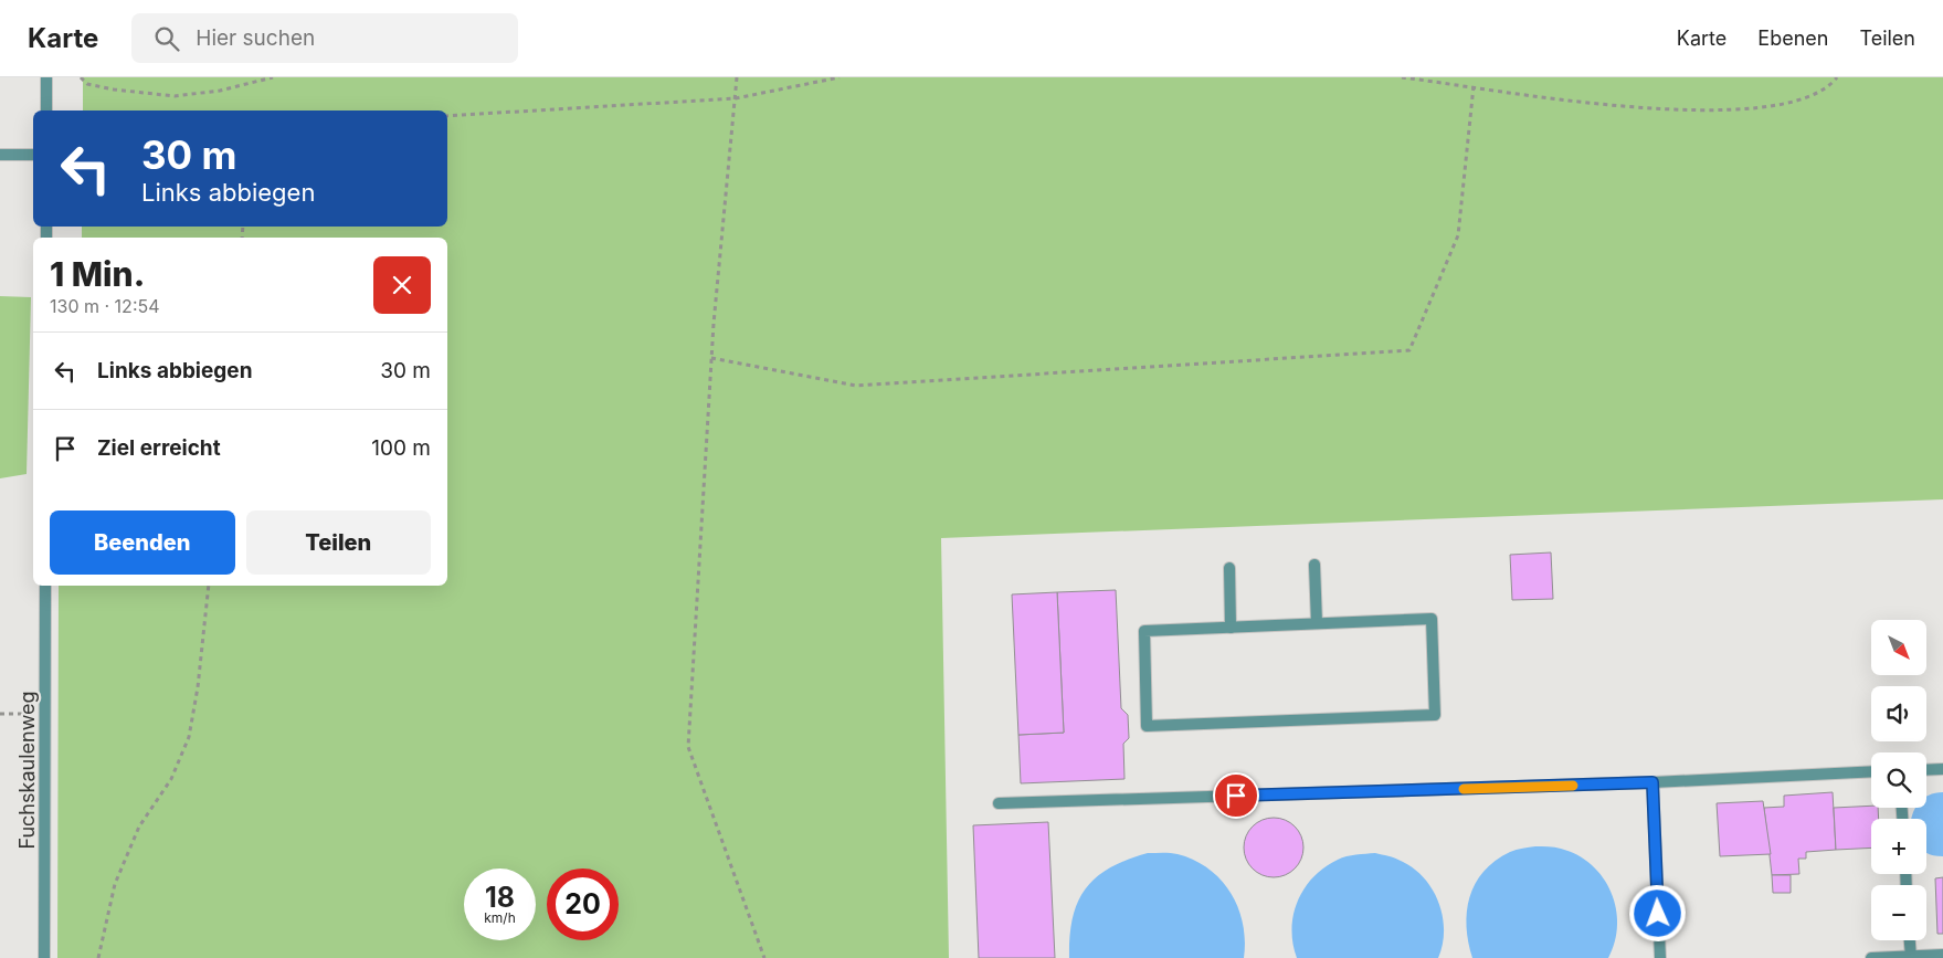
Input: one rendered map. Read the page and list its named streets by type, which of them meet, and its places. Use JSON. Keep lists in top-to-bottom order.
{
  "streets": {
    "lane": ["Fuchskaulenweg"]
  },
  "north": "bottom right",
  "page": {
    "header": "Karte",
    "search": "Hier suchen",
    "nav": ["Karte", "Ebenen", "Teilen"],
    "turn": ["30 m", "Links abbiegen"],
    "heading": ["1 Min.", "130 m · 12:54"],
    "list": [
      {
        "name": "Links abbiegen",
        "value": "30 m"
      },
      {
        "name": "Ziel erreicht",
        "value": "100 m"
      }
    ],
    "buttons": ["Beenden", "Teilen"],
    "map_buttons": ["+", "−"],
    "speed": "18 km/h",
    "limit": "20"
  }
}
